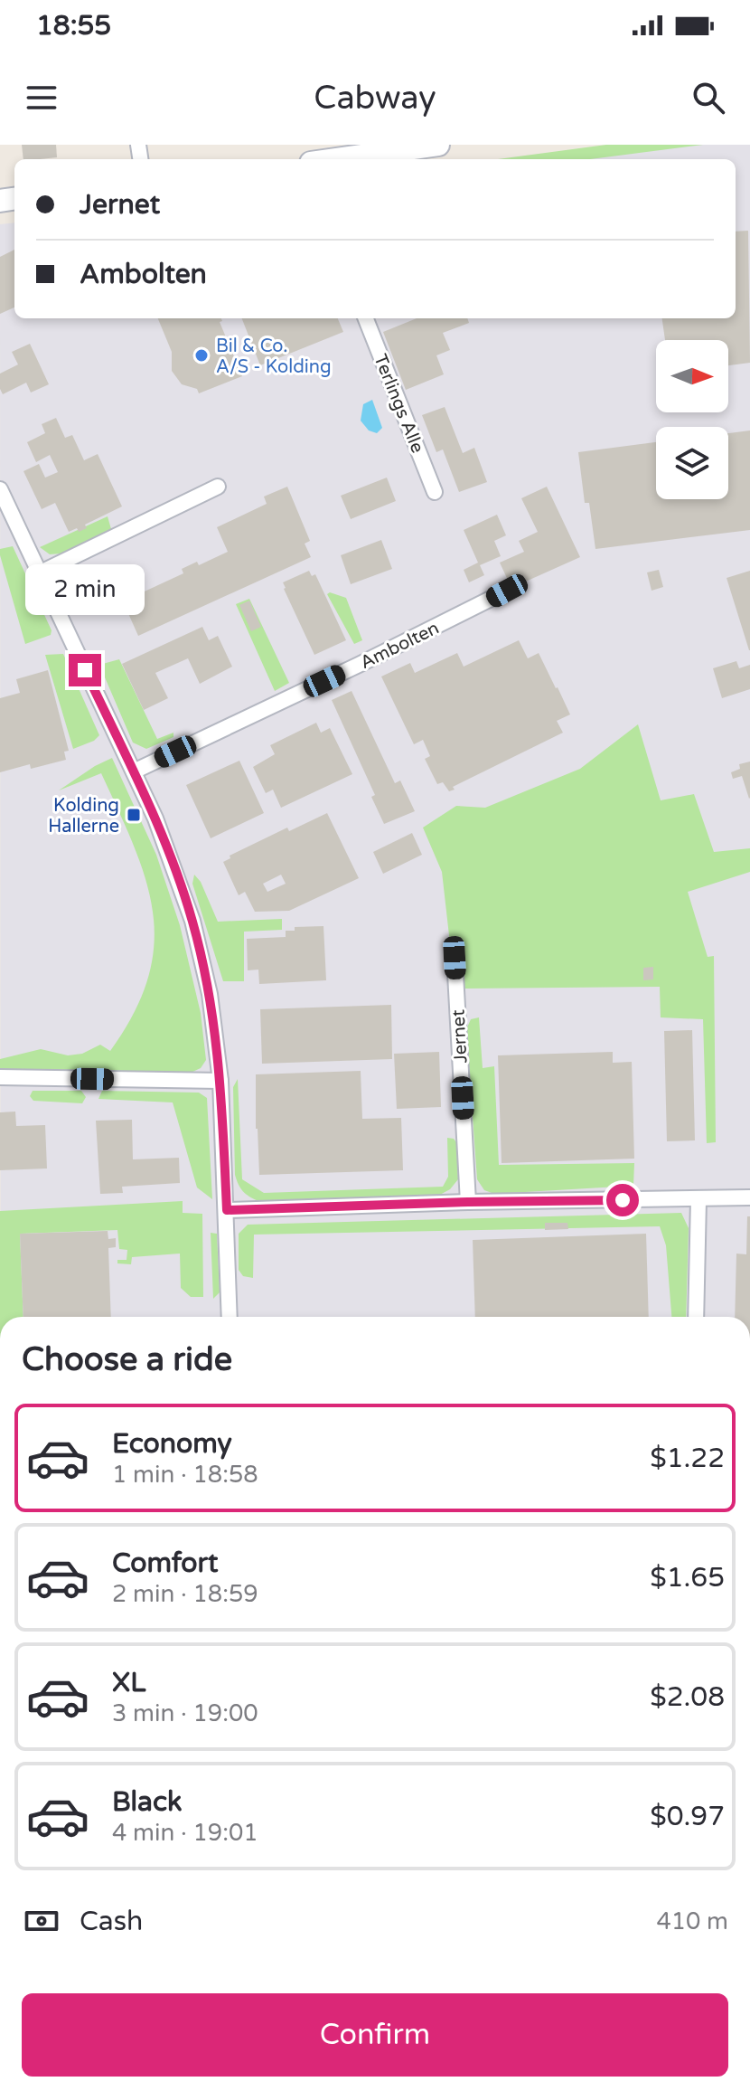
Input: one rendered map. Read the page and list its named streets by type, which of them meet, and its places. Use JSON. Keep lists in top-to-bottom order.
{
  "streets": {
    "street": ["Terlings Alle", "Ambolten", "Jernet"]
  },
  "places": {
    "other": ["Bil & Co. A/S - Kolding"],
    "transit": ["Kolding Hallerne"]
  },
  "north": "right",
  "page": {
    "status": "18:55",
    "header": "Cabway",
    "banner": ["Jernet", "Ambolten"],
    "bubble": "2 min",
    "heading": "Choose a ride",
    "list": [
      {
        "name": "Economy",
        "note": "1 min · 18:58",
        "value": "$1.22"
      },
      {
        "name": "Comfort",
        "note": "2 min · 18:59",
        "value": "$1.65"
      },
      {
        "name": "XL",
        "note": "3 min · 19:00",
        "value": "$2.08"
      },
      {
        "name": "Black",
        "note": "4 min · 19:01",
        "value": "$0.97"
      }
    ],
    "pay": ["Cash", "410 m"],
    "buttons": "Confirm"
  }
}
